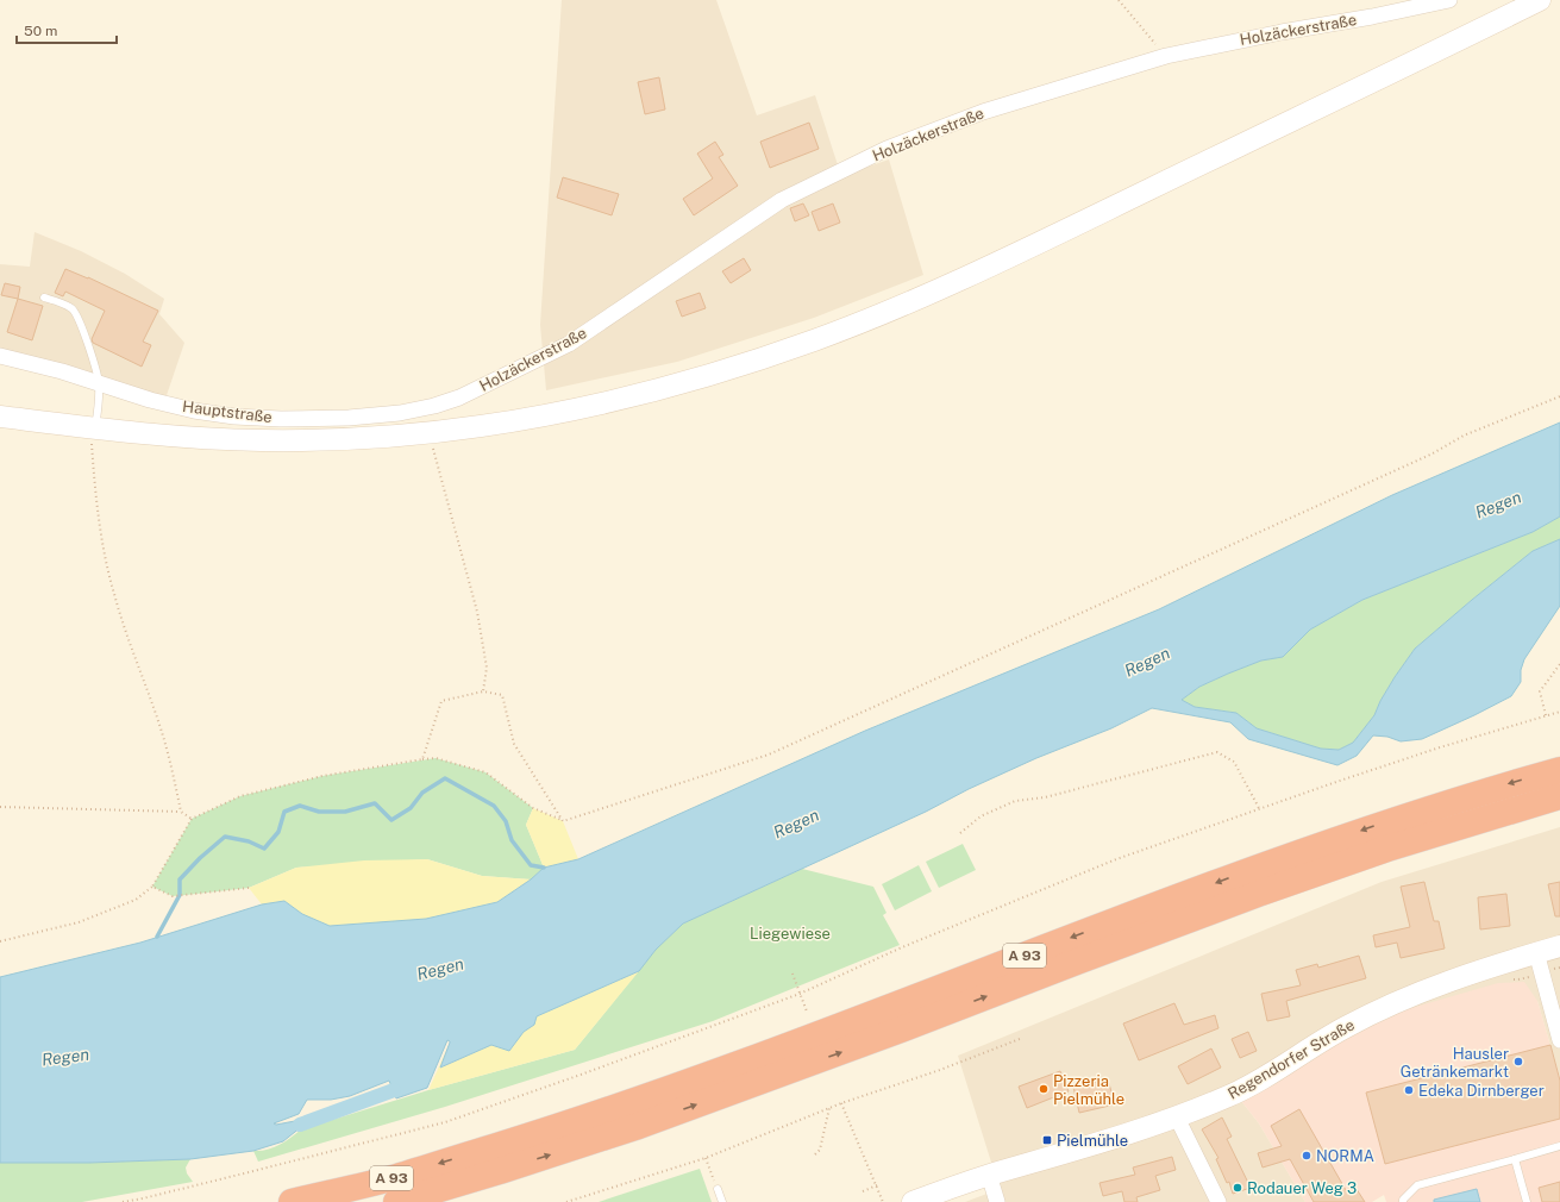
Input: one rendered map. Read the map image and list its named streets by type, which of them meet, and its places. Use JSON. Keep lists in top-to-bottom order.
{
  "streets": {
    "highway": ["A 93"],
    "main road": ["Hauptstraße", "Regendorfer Straße"],
    "street": ["Holzäckerstraße"]
  },
  "crossings": [
    ["Holzäckerstraße", "Hauptstraße"]
  ],
  "water": ["Regen"],
  "parks": ["Liegewiese"],
  "places": {
    "other": [
      "Hausler Getränkemarkt",
      "Pizzeria Pielmühle",
      "Edeka Dirnberger",
      "NORMA",
      "Rodauer Weg 3"
    ],
    "transit": ["Pielmühle"]
  },
  "scale_bar": "50 m"
}
